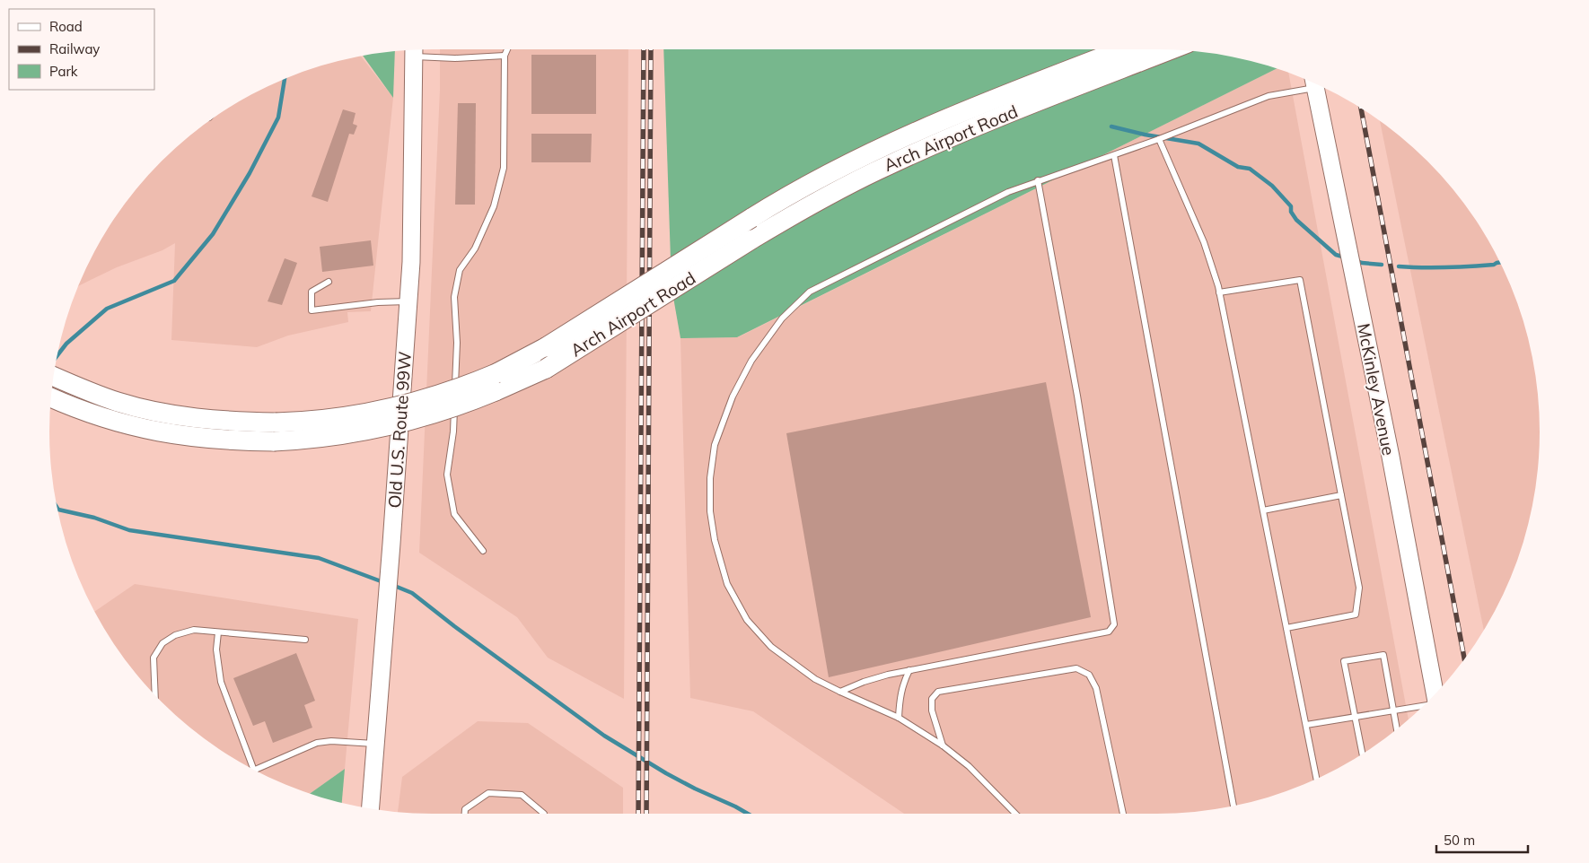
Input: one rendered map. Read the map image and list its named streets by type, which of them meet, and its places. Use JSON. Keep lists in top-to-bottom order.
{
  "streets": {
    "main road": ["Arch Airport Road", "McKinley Avenue", "Old U.S. Route 99W"]
  },
  "legend": ["Road", "Railway", "Park"],
  "scale_bar": "50 m"
}
